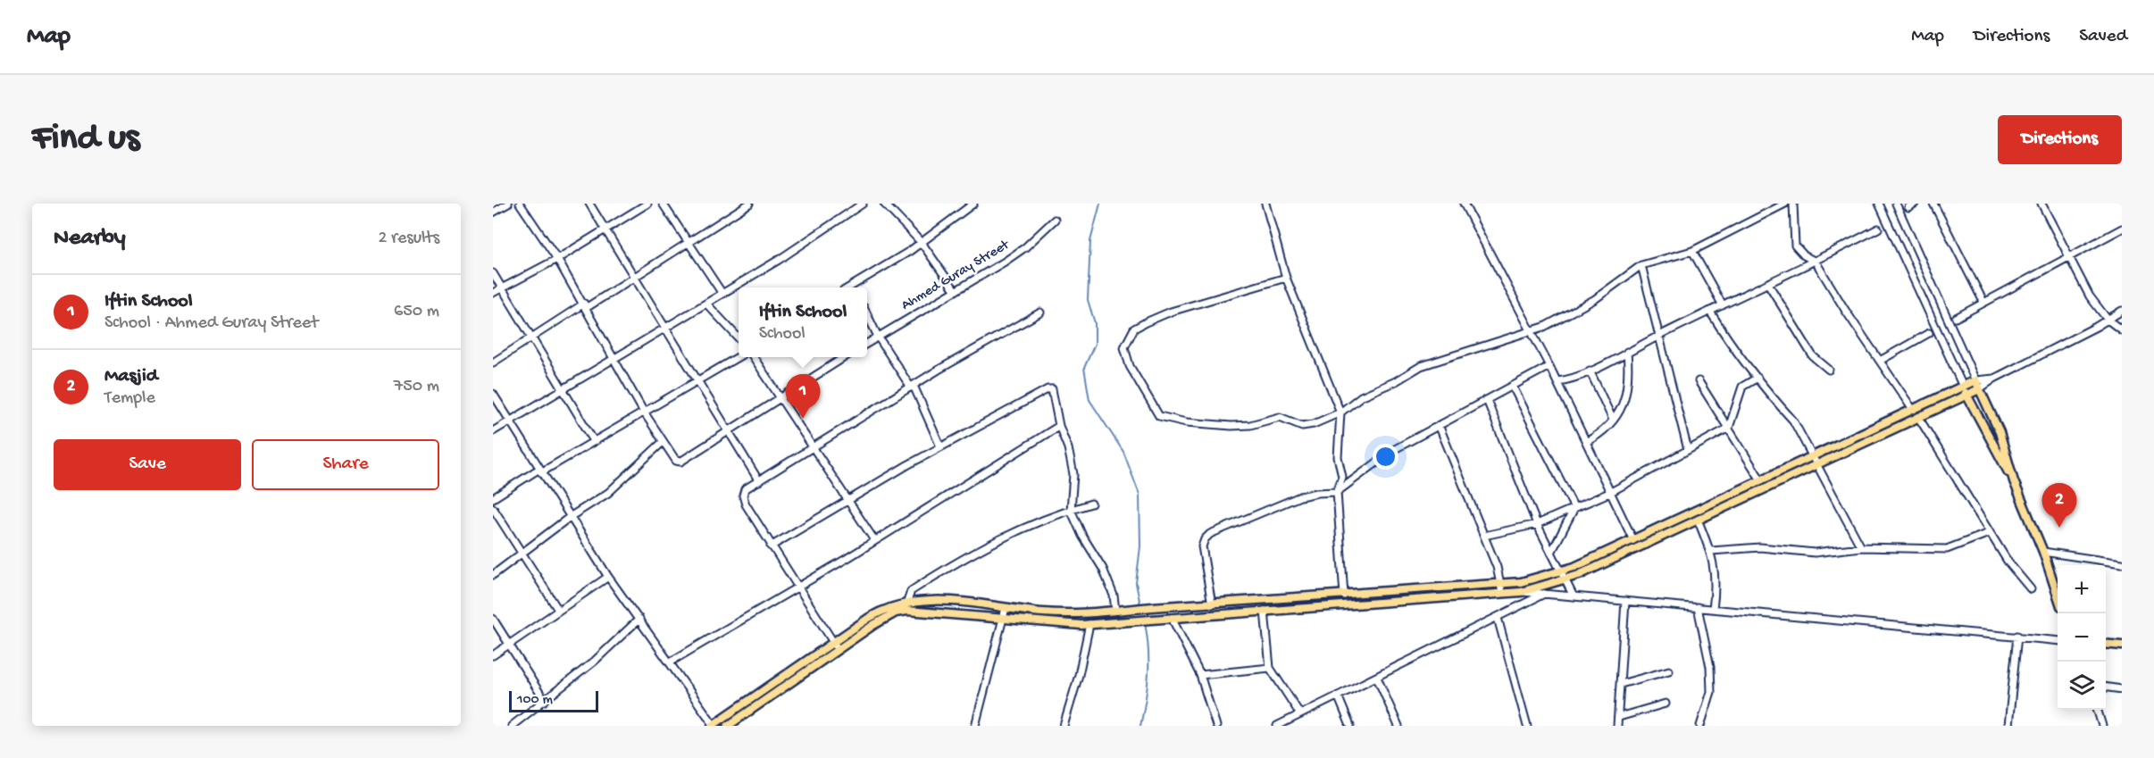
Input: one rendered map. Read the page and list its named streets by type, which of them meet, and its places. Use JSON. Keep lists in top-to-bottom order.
{
  "streets": {
    "street": ["Ahmed Guray Street"]
  },
  "scale_bar": "100 m",
  "page": {
    "header": "Map",
    "nav": ["Map", "Directions", "Saved"],
    "buttons": [
      "Directions",
      ["Save", "Share"]
    ],
    "title": "Find us",
    "heading": ["Nearby", "2 results"],
    "list": [
      {
        "mark": "1",
        "name": "Iftin School",
        "note": "School · Ahmed Guray Street",
        "value": "650 m"
      },
      {
        "mark": "2",
        "name": "Masjid",
        "note": "Temple",
        "value": "750 m"
      }
    ],
    "popup": ["Iftin School", "School"],
    "pins": ["1", "2"],
    "map_buttons": ["+", "−"],
    "scale": "100 m"
  }
}
